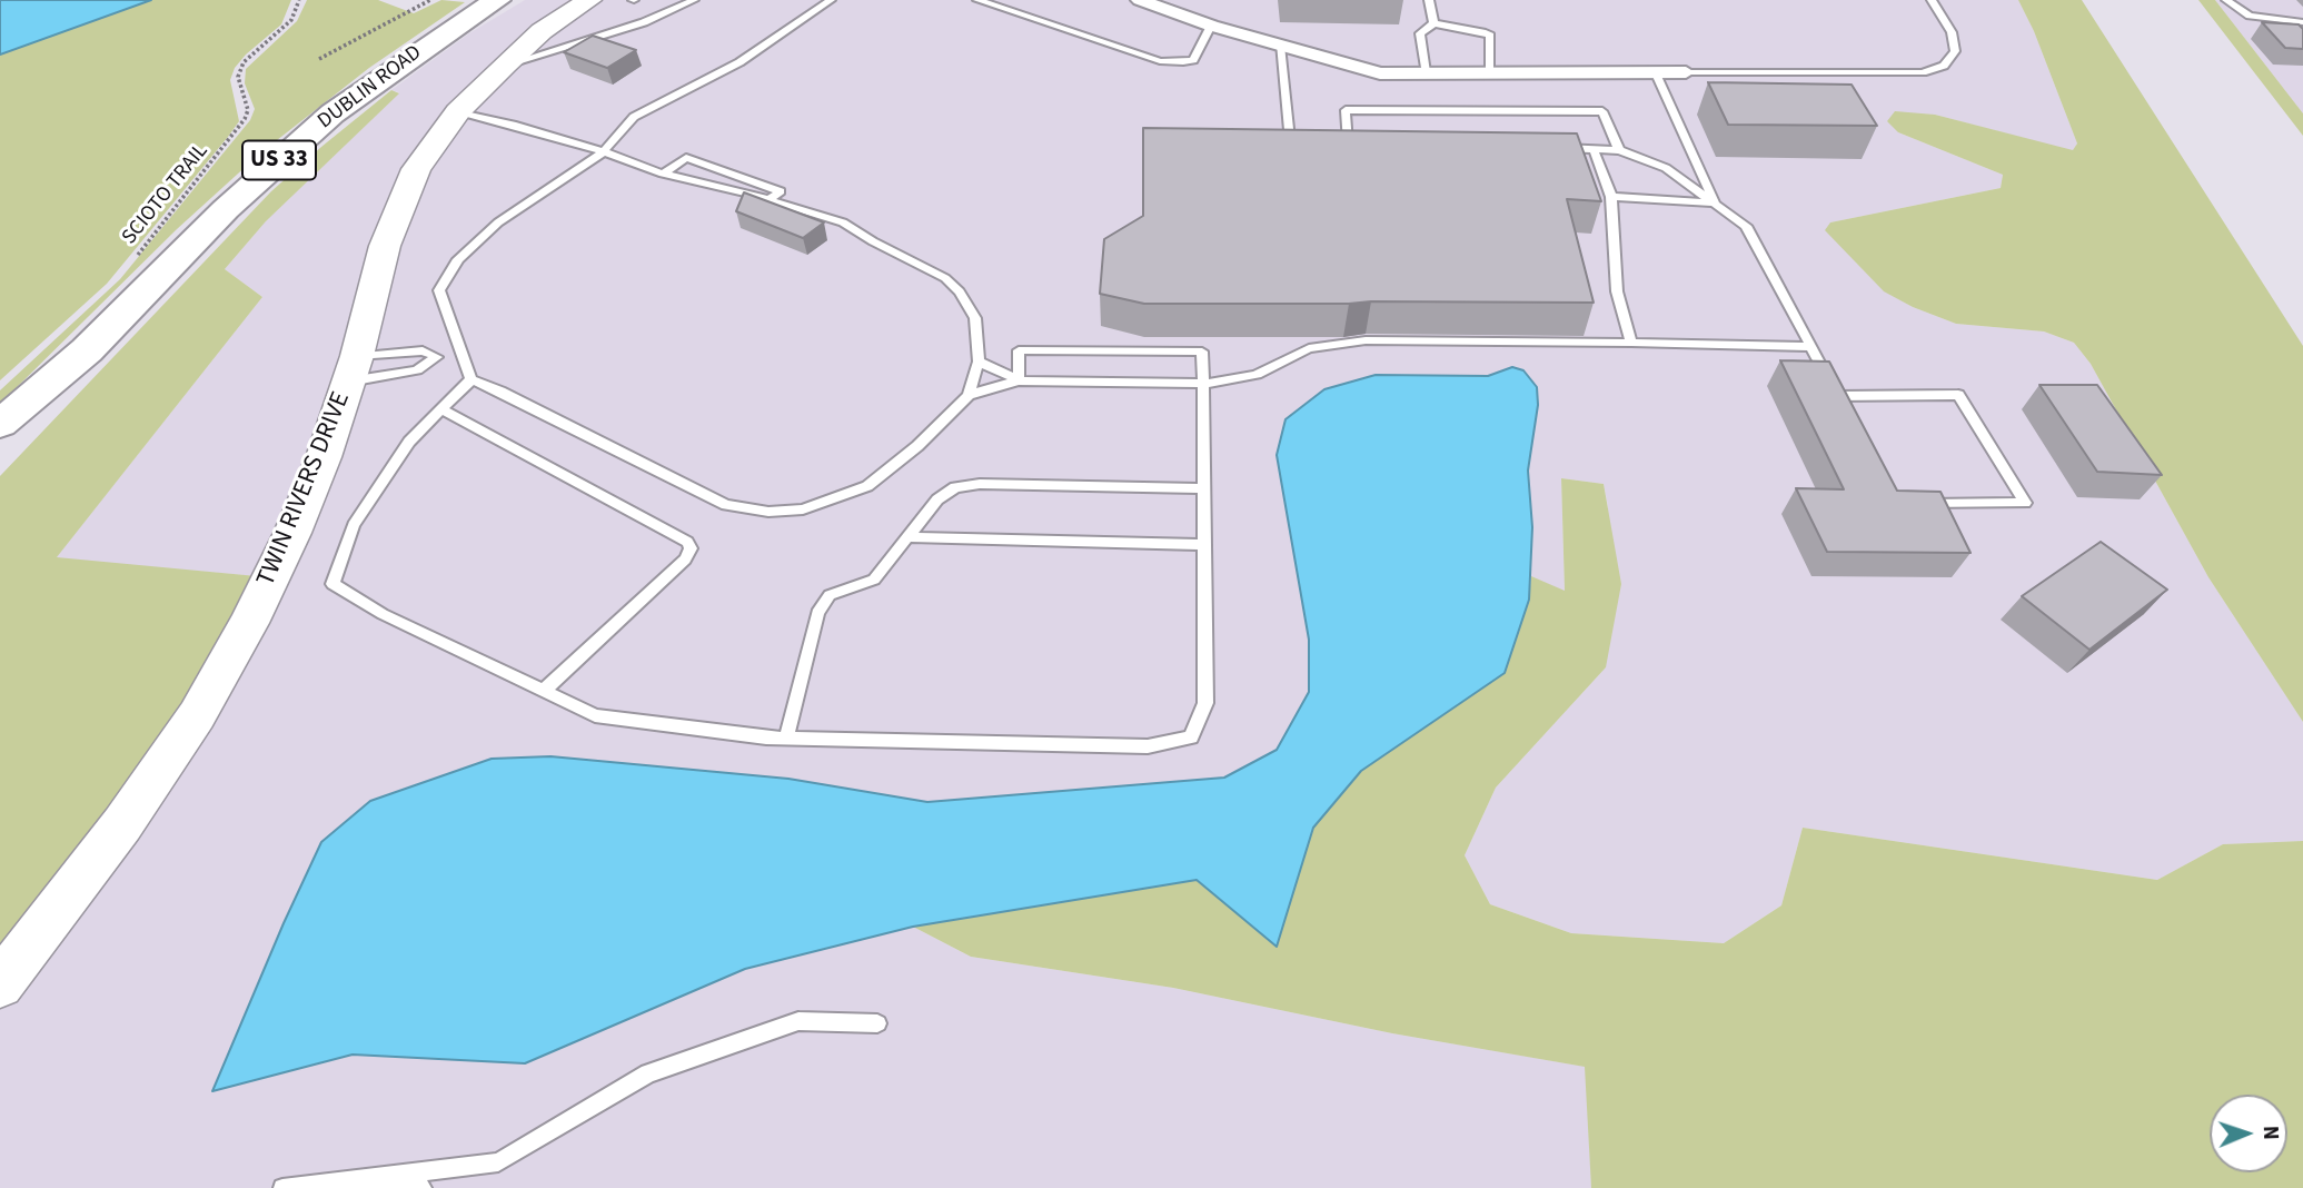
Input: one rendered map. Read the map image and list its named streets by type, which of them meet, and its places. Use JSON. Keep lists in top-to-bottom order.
{
  "streets": {
    "main road": ["DUBLIN ROAD", "US 33"],
    "street": ["TWIN RIVERS DRIVE"],
    "path": ["SCIOTO TRAIL"]
  },
  "north": "right"
}
